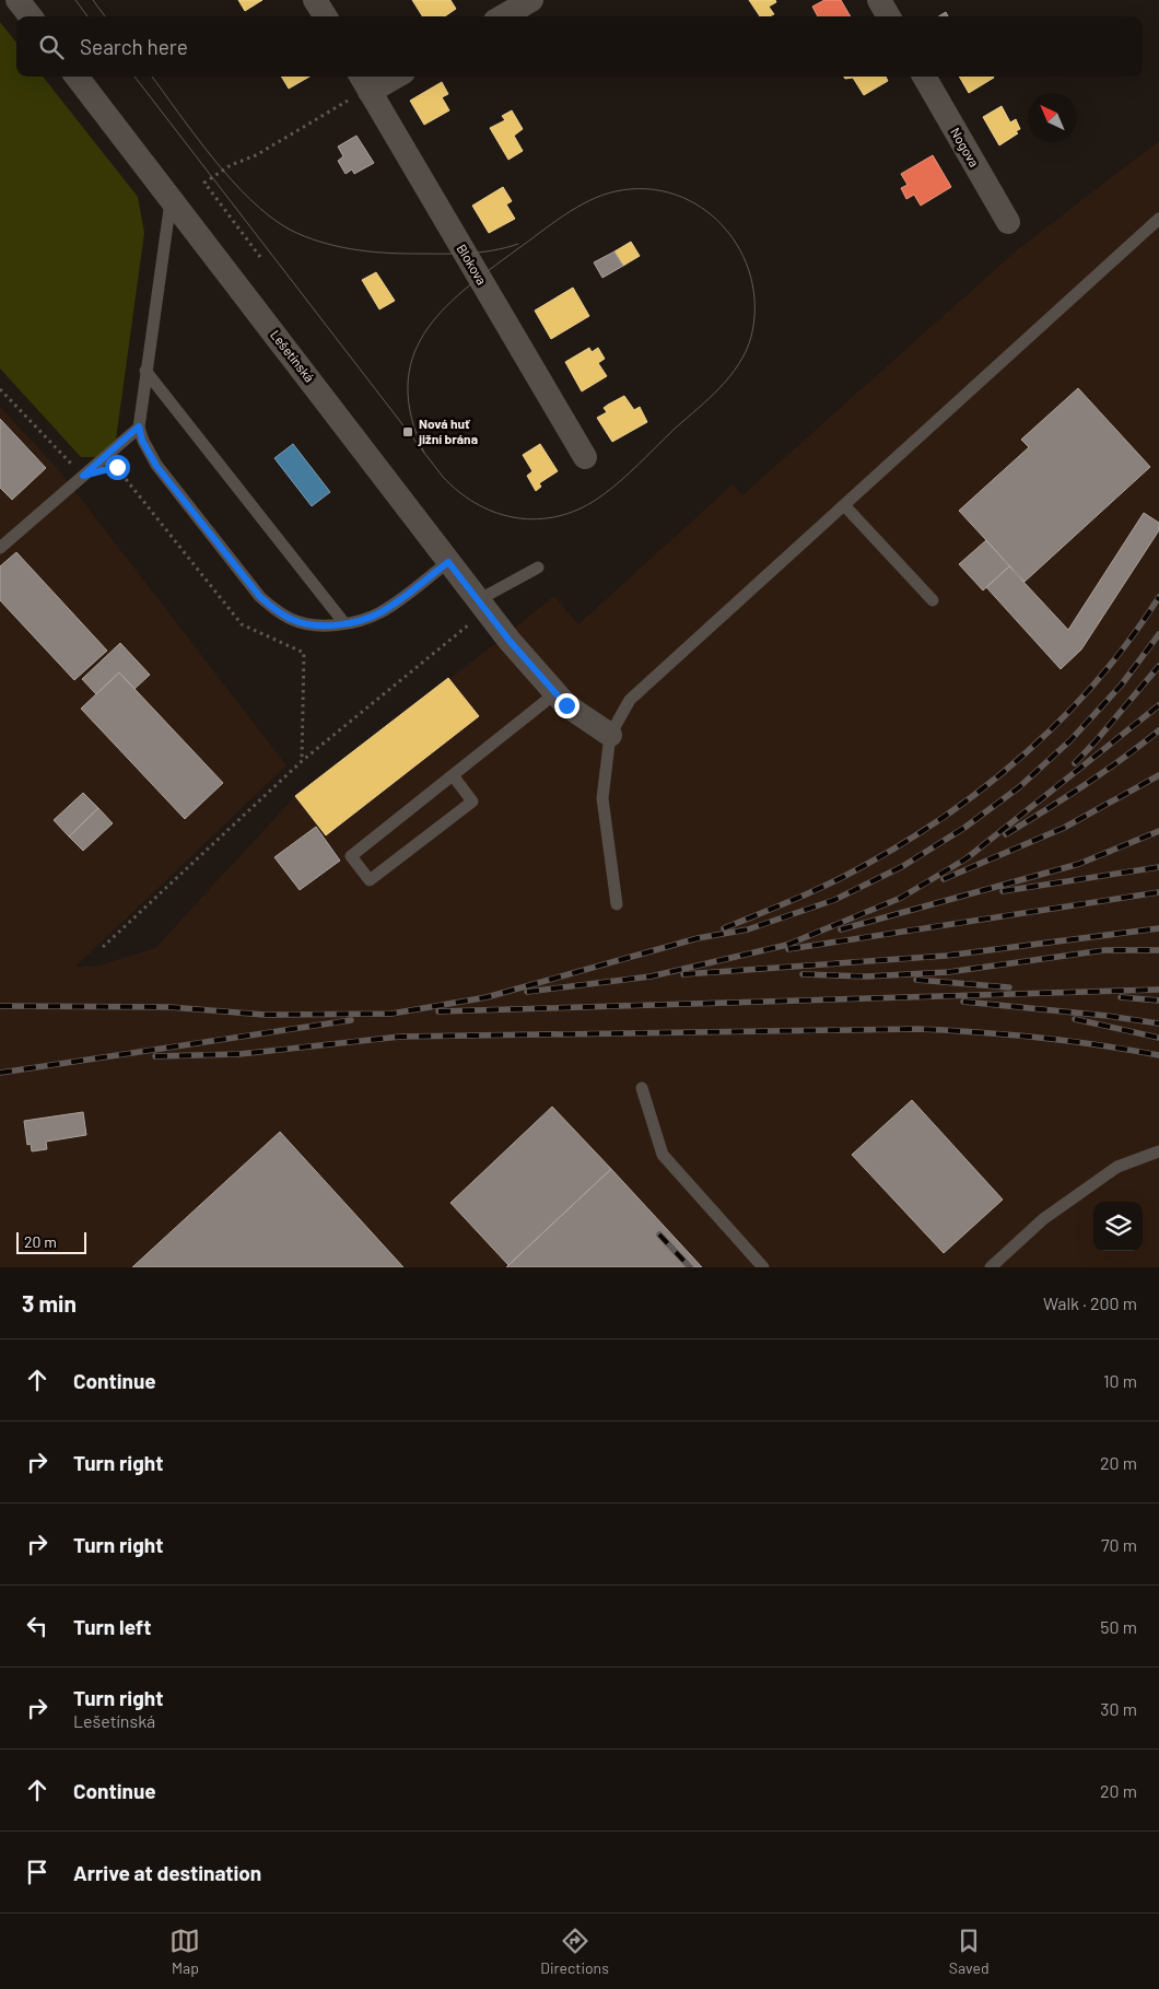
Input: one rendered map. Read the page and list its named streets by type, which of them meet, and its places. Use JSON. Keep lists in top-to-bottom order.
{
  "streets": {
    "street": ["Nogova", "Blokova", "Lešetínská"]
  },
  "places": {
    "transit": ["Nová huť jižní brána"]
  },
  "scale_bar": "20 m",
  "north": "top left",
  "page": {
    "search": "Search here",
    "scale": "20 m",
    "heading": ["3 min", "Walk · 200 m"],
    "list": [
      ["Continue", "10 m"],
      ["Turn right", "20 m"],
      ["Turn right", "70 m"],
      ["Turn left", "50 m"],
      ["Turn right", "Lešetínská", "30 m"],
      ["Continue", "20 m"],
      "Arrive at destination"
    ],
    "nav": ["Map", "Directions", "Saved"]
  }
}
